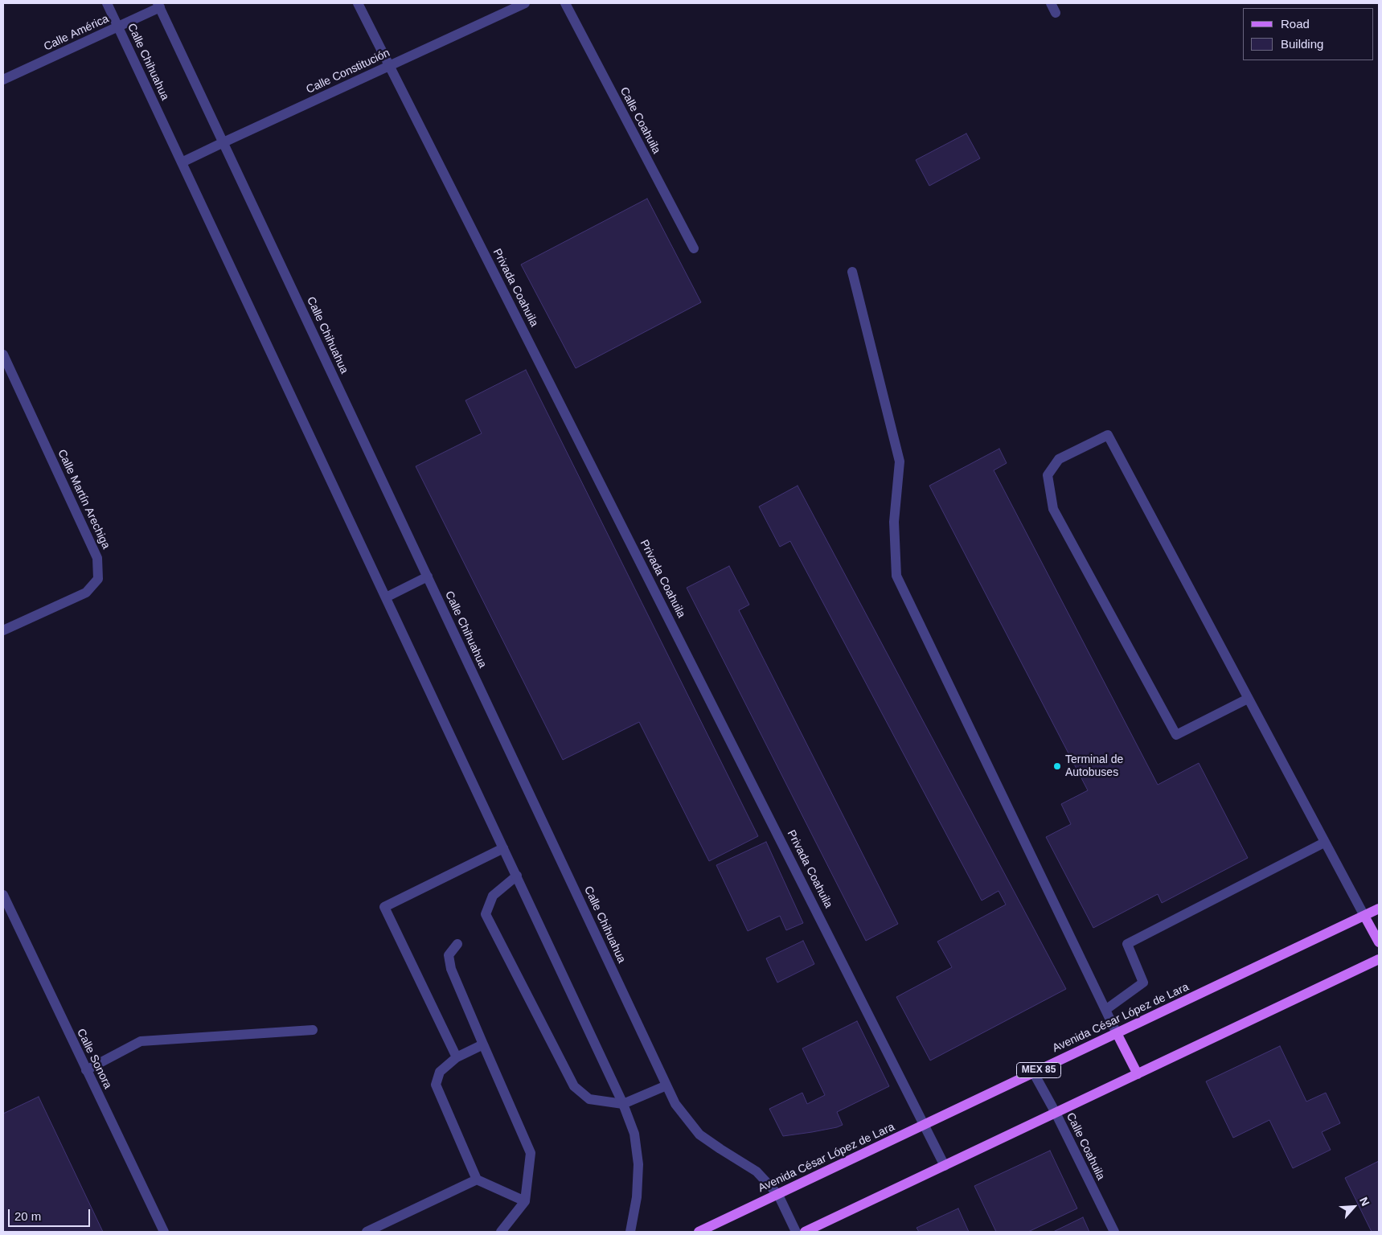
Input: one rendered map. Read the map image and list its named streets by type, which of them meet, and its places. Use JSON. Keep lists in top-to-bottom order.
{
  "streets": {
    "main road": ["Avenida César López de Lara", "MEX 85"],
    "street": [
      "Calle América",
      "Calle Chihuahua",
      "Calle Constitución",
      "Calle Coahuila",
      "Privada Coahuila",
      "Calle Martín Arechiga",
      "Calle Sonora"
    ]
  },
  "crossings": [
    ["Calle América", "Calle Chihuahua"],
    ["Calle Chihuahua", "Calle Constitución"],
    ["Calle Chihuahua", "Avenida César López de Lara"],
    ["Calle Constitución", "Privada Coahuila"],
    ["Calle Coahuila", "Avenida César López de Lara"],
    ["Privada Coahuila", "Avenida César López de Lara"]
  ],
  "places": ["Terminal de Autobuses"],
  "legend": ["Road", "Building"],
  "scale_bar": "20 m",
  "north": "top right"
}
